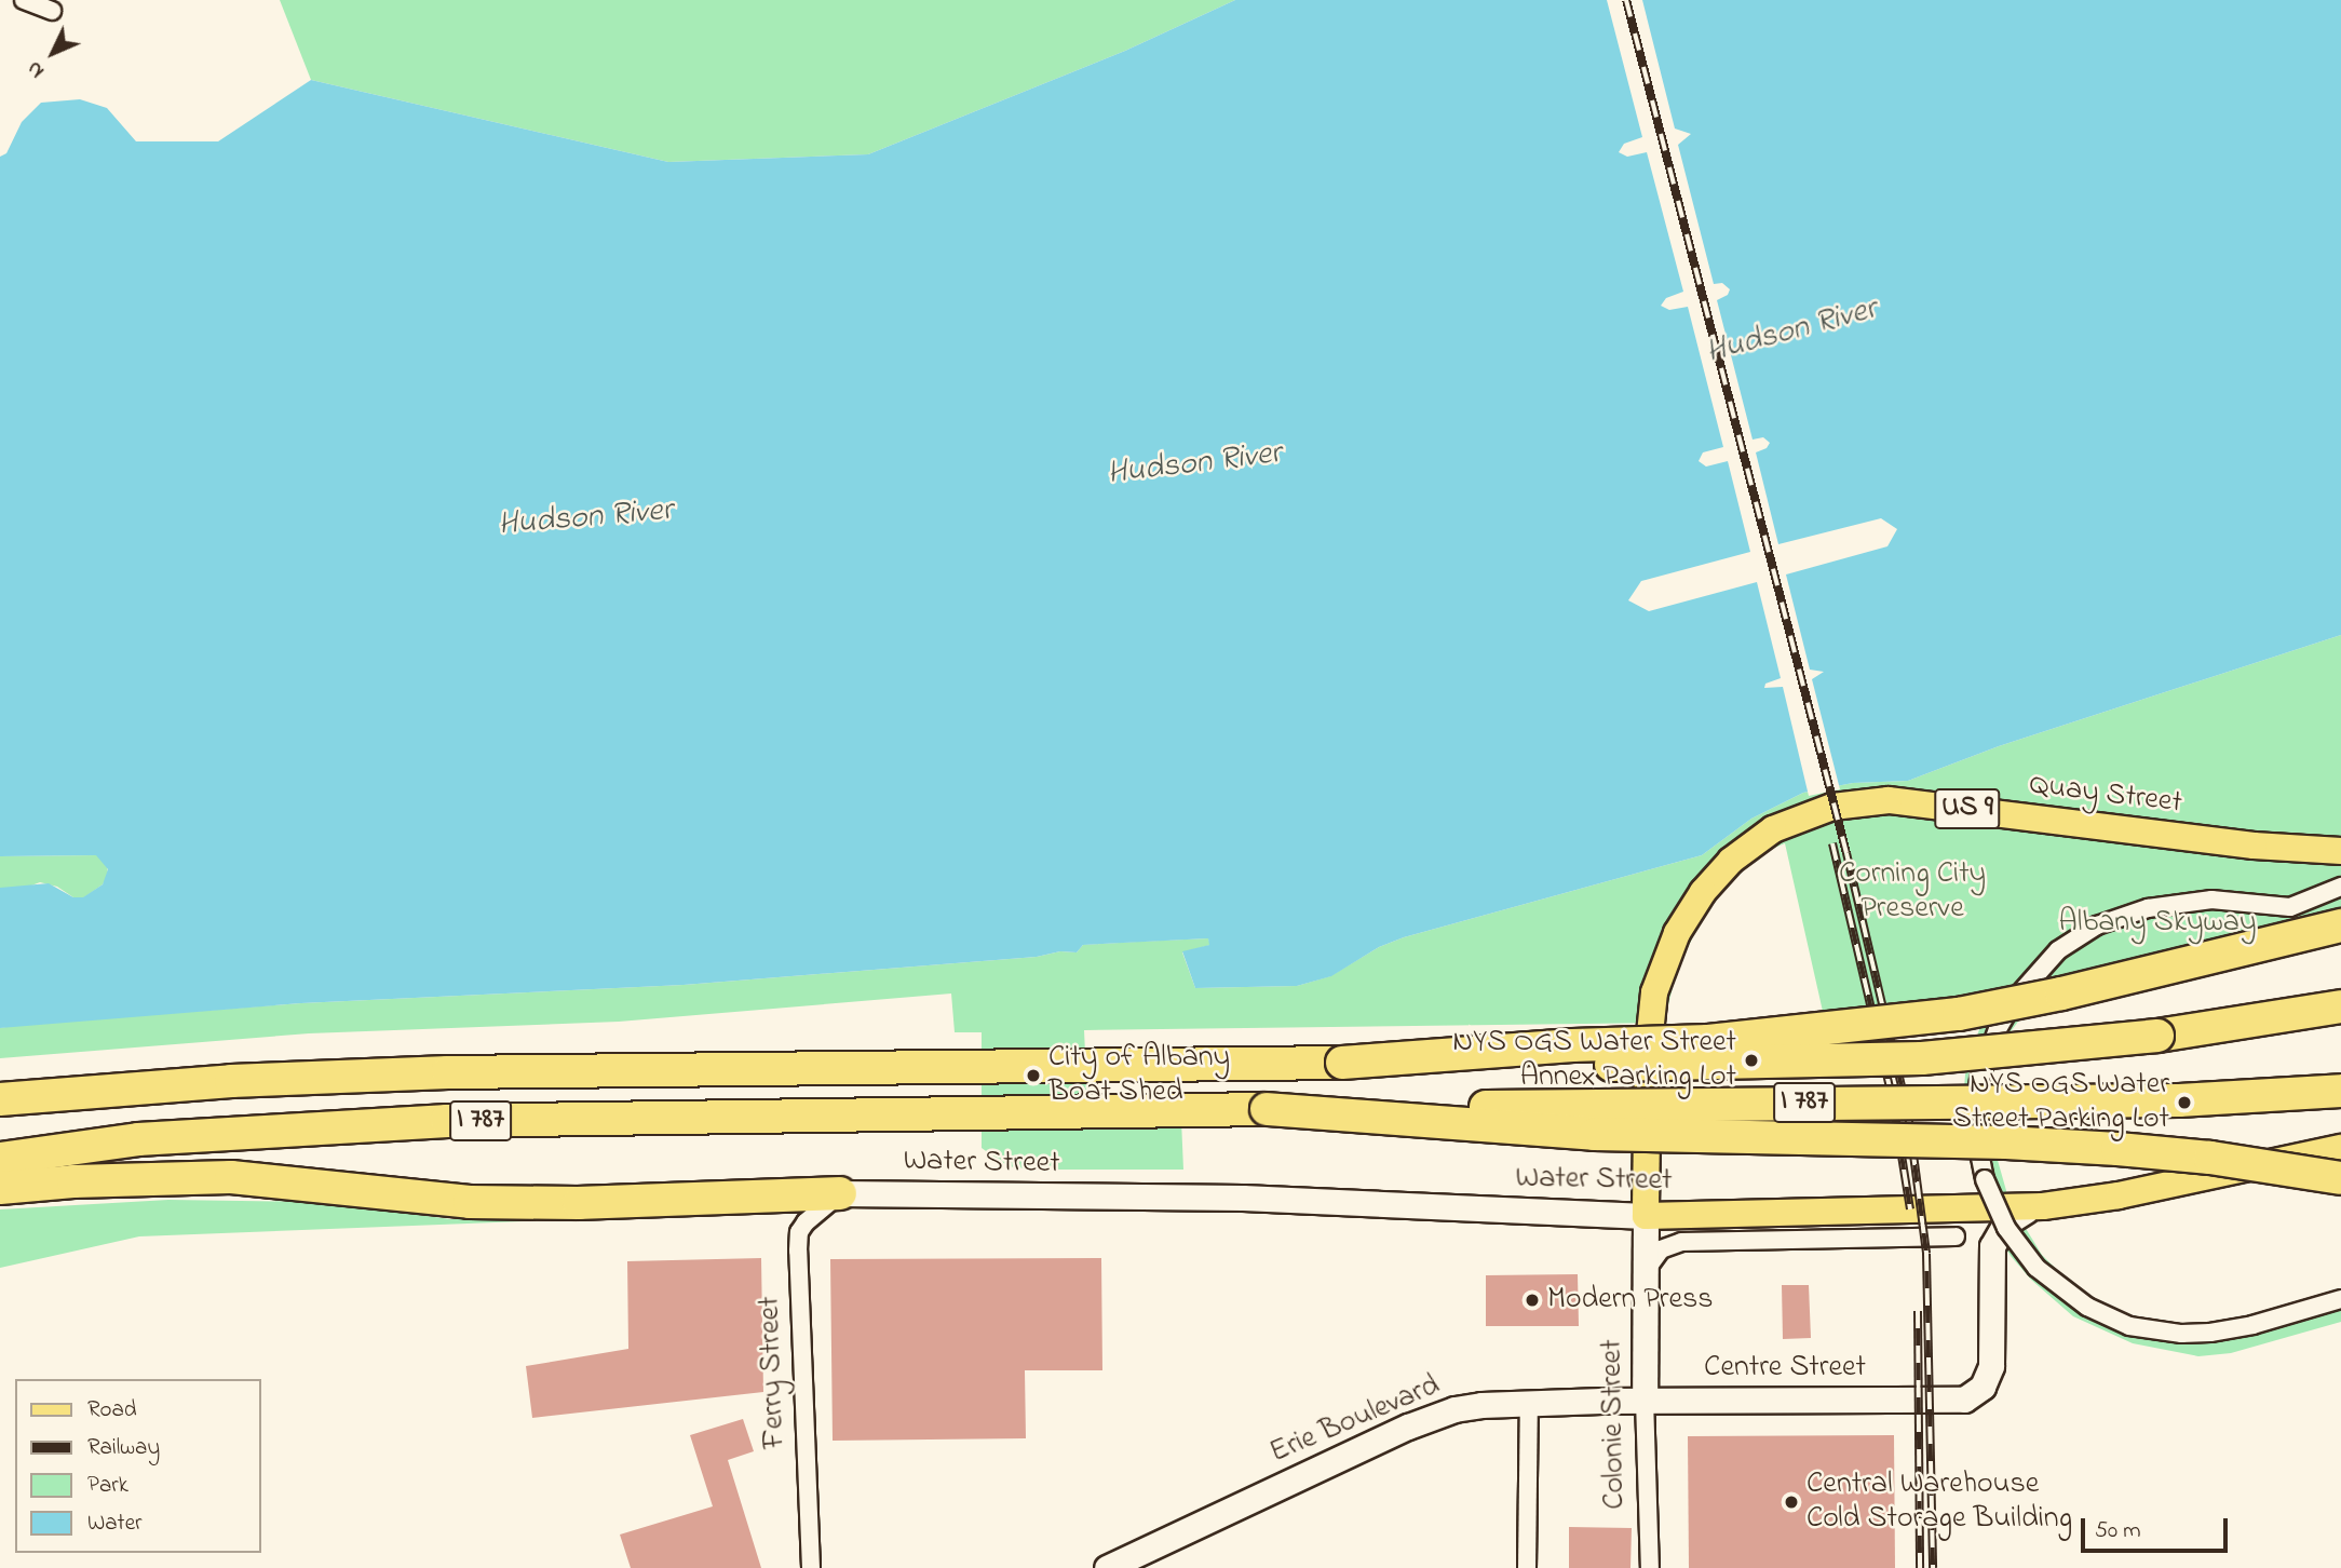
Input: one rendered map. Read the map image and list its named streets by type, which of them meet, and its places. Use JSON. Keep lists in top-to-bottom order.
{
  "streets": {
    "highway": ["I 787"],
    "main road": [
      "Quay Street",
      "US 9",
      "Water Street",
      "Colonie Street"
    ],
    "street": ["Centre Street", "Ferry Street", "Erie Boulevard"]
  },
  "crossings": [
    ["Quay Street", "Colonie Street"],
    ["Water Street", "Centre Street"],
    ["Water Street", "Ferry Street"],
    ["Water Street", "Colonie Street"],
    ["Centre Street", "Erie Boulevard"],
    ["Centre Street", "Colonie Street"],
    ["Erie Boulevard", "Colonie Street"]
  ],
  "water": ["Hudson River"],
  "parks": ["Corning City Preserve", "Albany Skyway"],
  "places": [
    "NYS OGS Water Street Annex Parking Lot",
    "City of Albany Boat Shed",
    "NYS OGS Water Street Parking Lot",
    "Modern Press",
    "Central Warehouse Cold Storage Building"
  ],
  "legend": [
    "Road",
    "Railway",
    "Park",
    "Water"
  ],
  "scale_bar": "50 m",
  "north": "bottom left"
}
